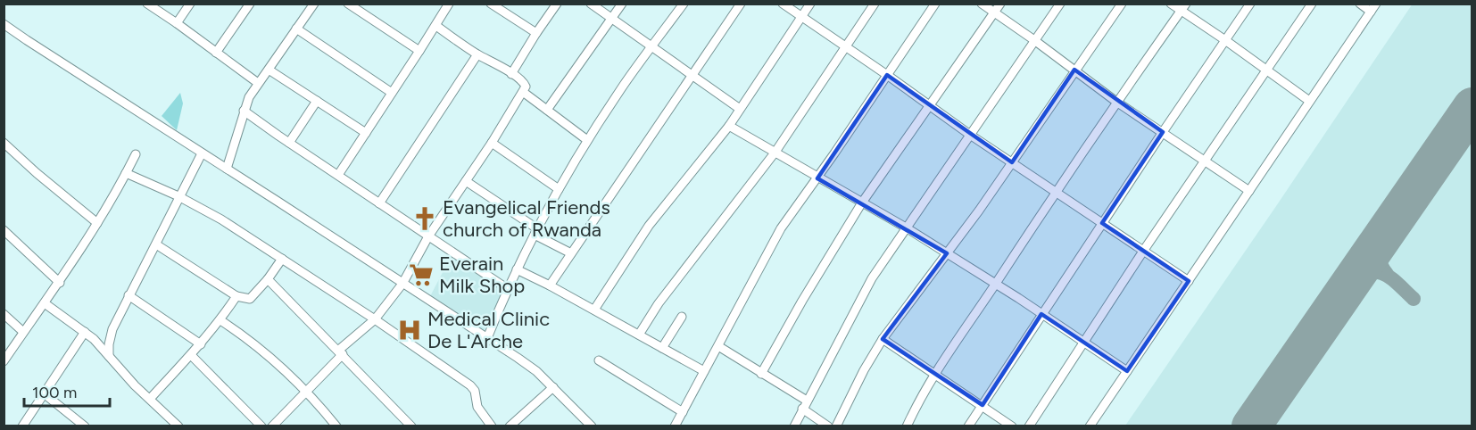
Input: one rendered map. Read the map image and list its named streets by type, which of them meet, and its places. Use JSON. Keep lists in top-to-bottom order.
{
  "places": {
    "church": ["Evangelical Friends church of Rwanda"],
    "supermarket": ["Everain Milk Shop"],
    "hospital": ["Medical Clinic De L'Arche"]
  },
  "scale_bar": "100 m"
}
